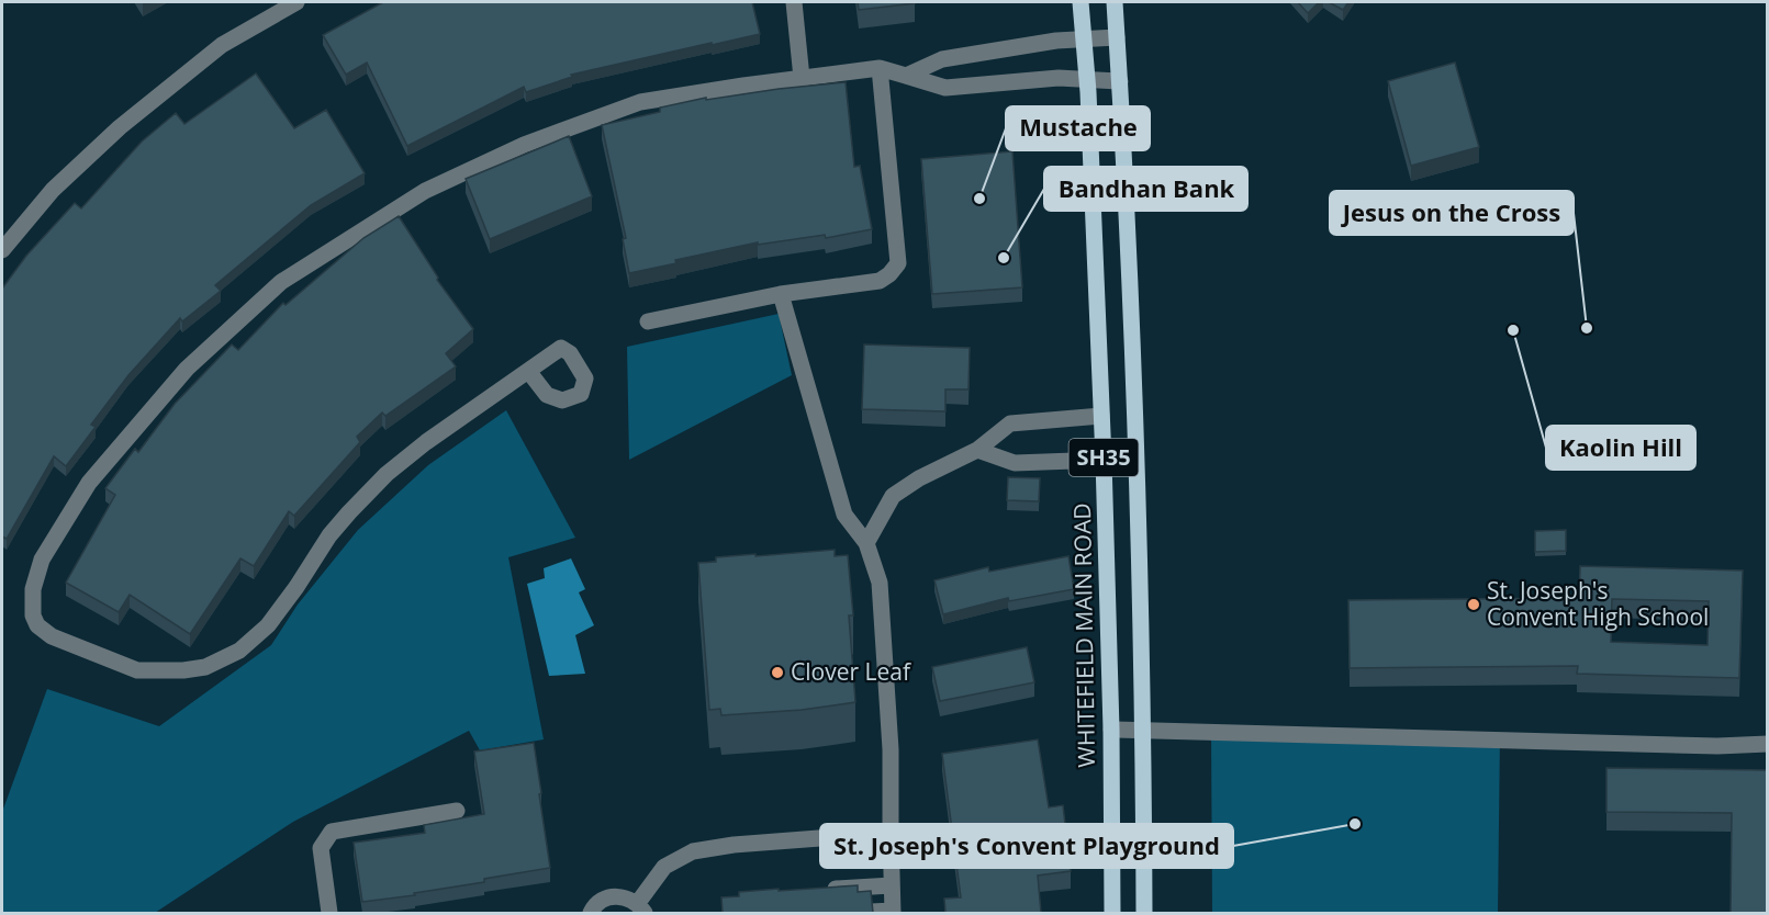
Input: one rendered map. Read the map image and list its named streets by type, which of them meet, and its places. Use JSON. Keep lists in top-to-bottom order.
{
  "streets": {
    "main road": ["SH35", "WHITEFIELD MAIN ROAD"]
  },
  "places": [
    "Mustache",
    "Bandhan Bank",
    "Jesus on the Cross",
    "Kaolin Hill",
    "St. Joseph's Convent High School",
    "Clover Leaf",
    "St. Joseph's Convent Playground"
  ]
}
